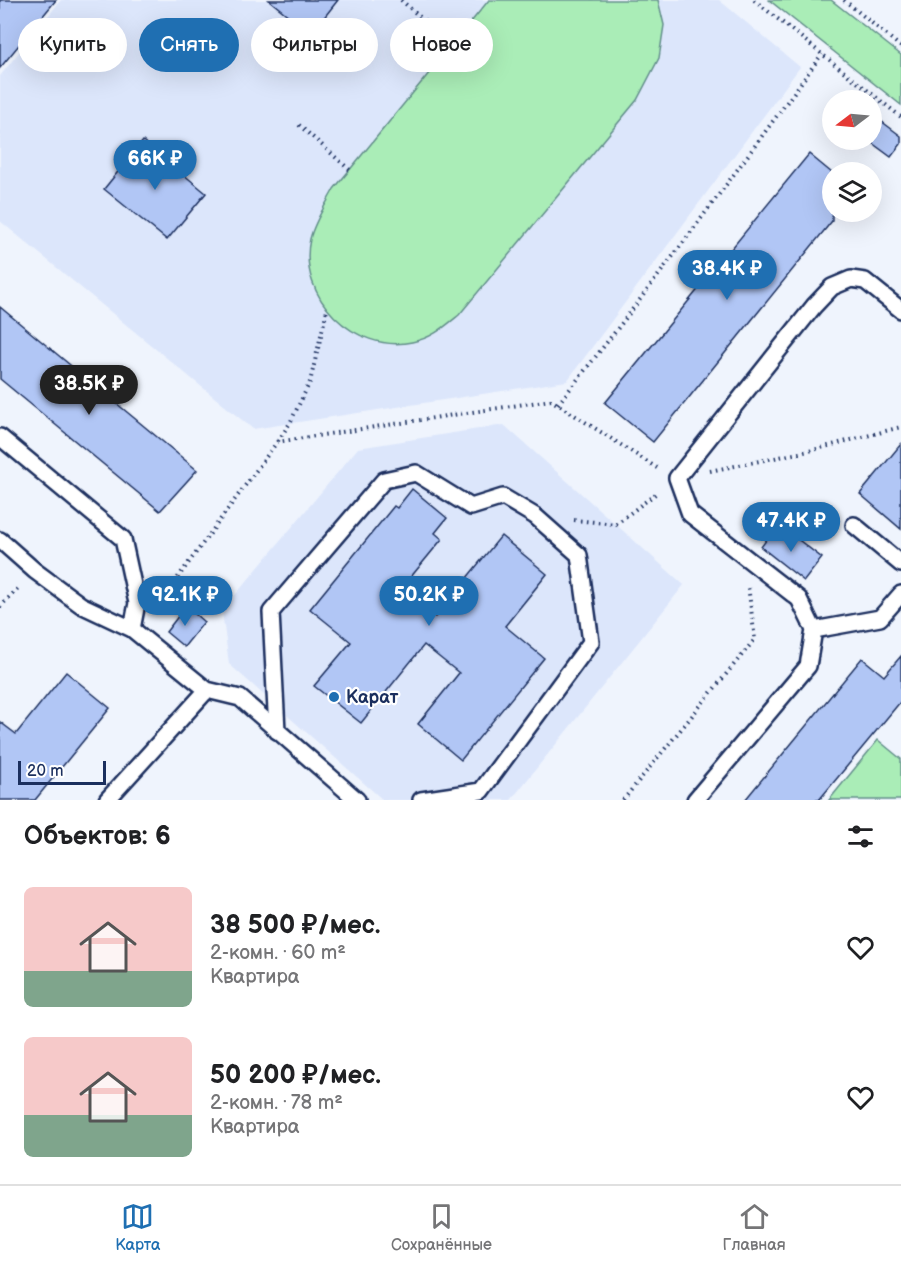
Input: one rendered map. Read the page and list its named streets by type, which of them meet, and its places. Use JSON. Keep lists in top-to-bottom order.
{
  "places": ["Карат"],
  "scale_bar": "20 m",
  "north": "left",
  "page": {
    "chip": [
      "Купить",
      "Снять",
      "Фильтры",
      "Новое"
    ],
    "price": [
      "66K ₽",
      "38.4K ₽",
      "38.5K ₽",
      "47.4K ₽",
      "92.1K ₽",
      "50.2K ₽"
    ],
    "scale": "20 m",
    "heading": "Объектов: 6",
    "list": [
      {
        "name": "38 500 ₽/мес.",
        "note": "2-комн. · 60 m² · Квартира"
      },
      {
        "name": "50 200 ₽/мес.",
        "note": "2-комн. · 78 m² · Квартира"
      }
    ],
    "tabs": ["Карта", "Сохранённые", "Главная"]
  }
}
